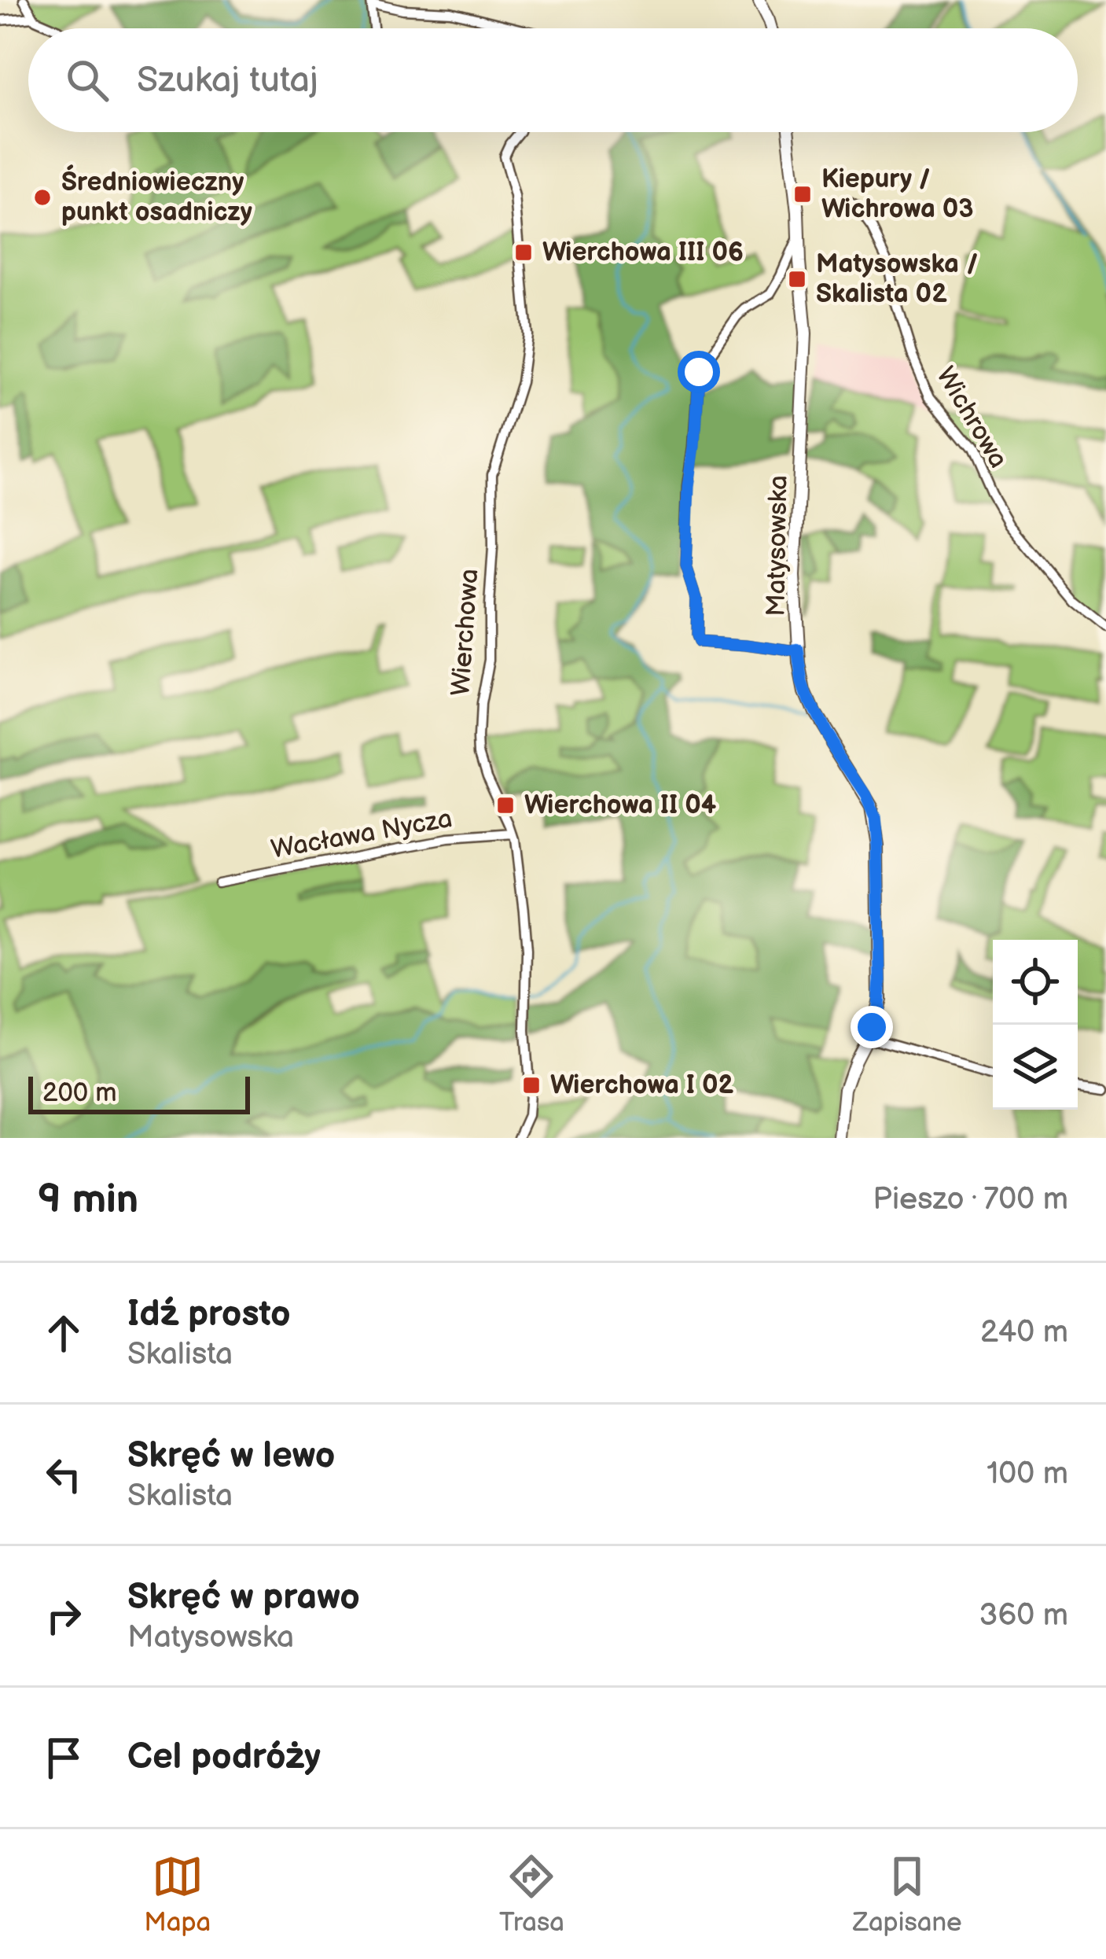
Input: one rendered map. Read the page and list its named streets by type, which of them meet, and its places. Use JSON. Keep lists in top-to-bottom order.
{
  "streets": {
    "street": [
      "Wichrowa",
      "Matysowska",
      "Wierchowa",
      "Wacława Nycza"
    ]
  },
  "crossings": [
    ["Wierchowa", "Wacława Nycza"]
  ],
  "places": {
    "transit": [
      "Kiepury / Wichrowa 03",
      "Wierchowa III 06",
      "Matysowska / Skalista 02",
      "Wierchowa II 04",
      "Wierchowa I 02"
    ],
    "other": ["Średniowieczny punkt osadniczy"]
  },
  "scale_bar": "200 m",
  "page": {
    "search": "Szukaj tutaj",
    "scale": "200 m",
    "heading": ["9 min", "Pieszo · 700 m"],
    "list": [
      ["Idź prosto", "Skalista", "240 m"],
      ["Skręć w lewo", "Skalista", "100 m"],
      ["Skręć w prawo", "Matysowska", "360 m"],
      "Cel podróży"
    ],
    "nav": ["Mapa", "Trasa", "Zapisane"]
  }
}
